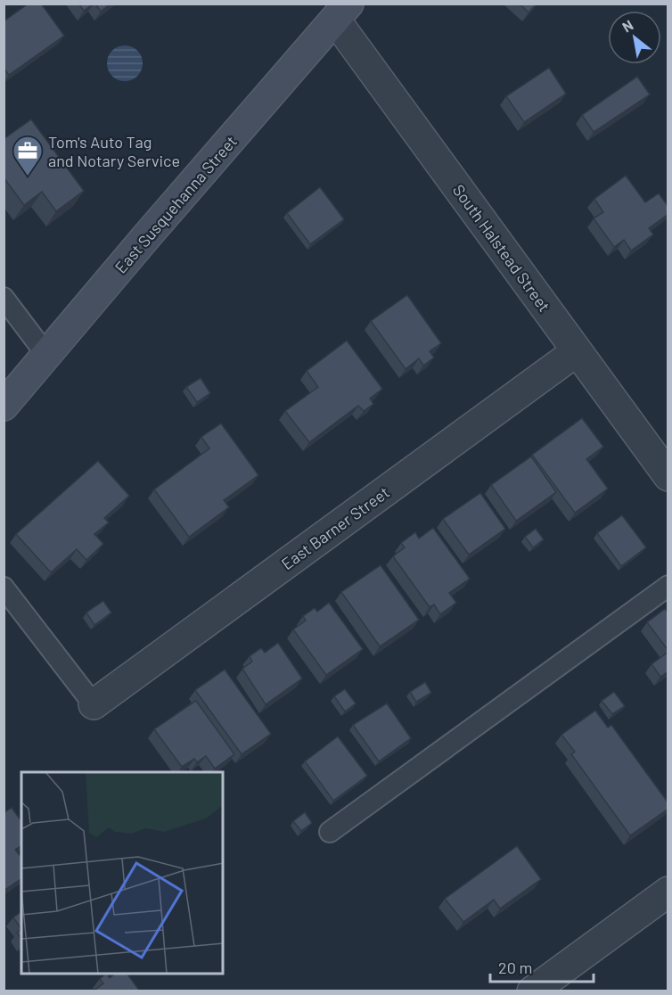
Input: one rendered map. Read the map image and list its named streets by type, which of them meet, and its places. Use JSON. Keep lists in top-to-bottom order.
{
  "streets": {
    "main road": ["East Susquehanna Street"],
    "street": ["South Halstead Street", "East Barner Street"]
  },
  "crossings": [
    ["East Susquehanna Street", "South Halstead Street"],
    ["South Halstead Street", "East Barner Street"]
  ],
  "places": {
    "office": ["Tom's Auto Tag and Notary Service"]
  },
  "scale_bar": "20 m",
  "north": "top left"
}
